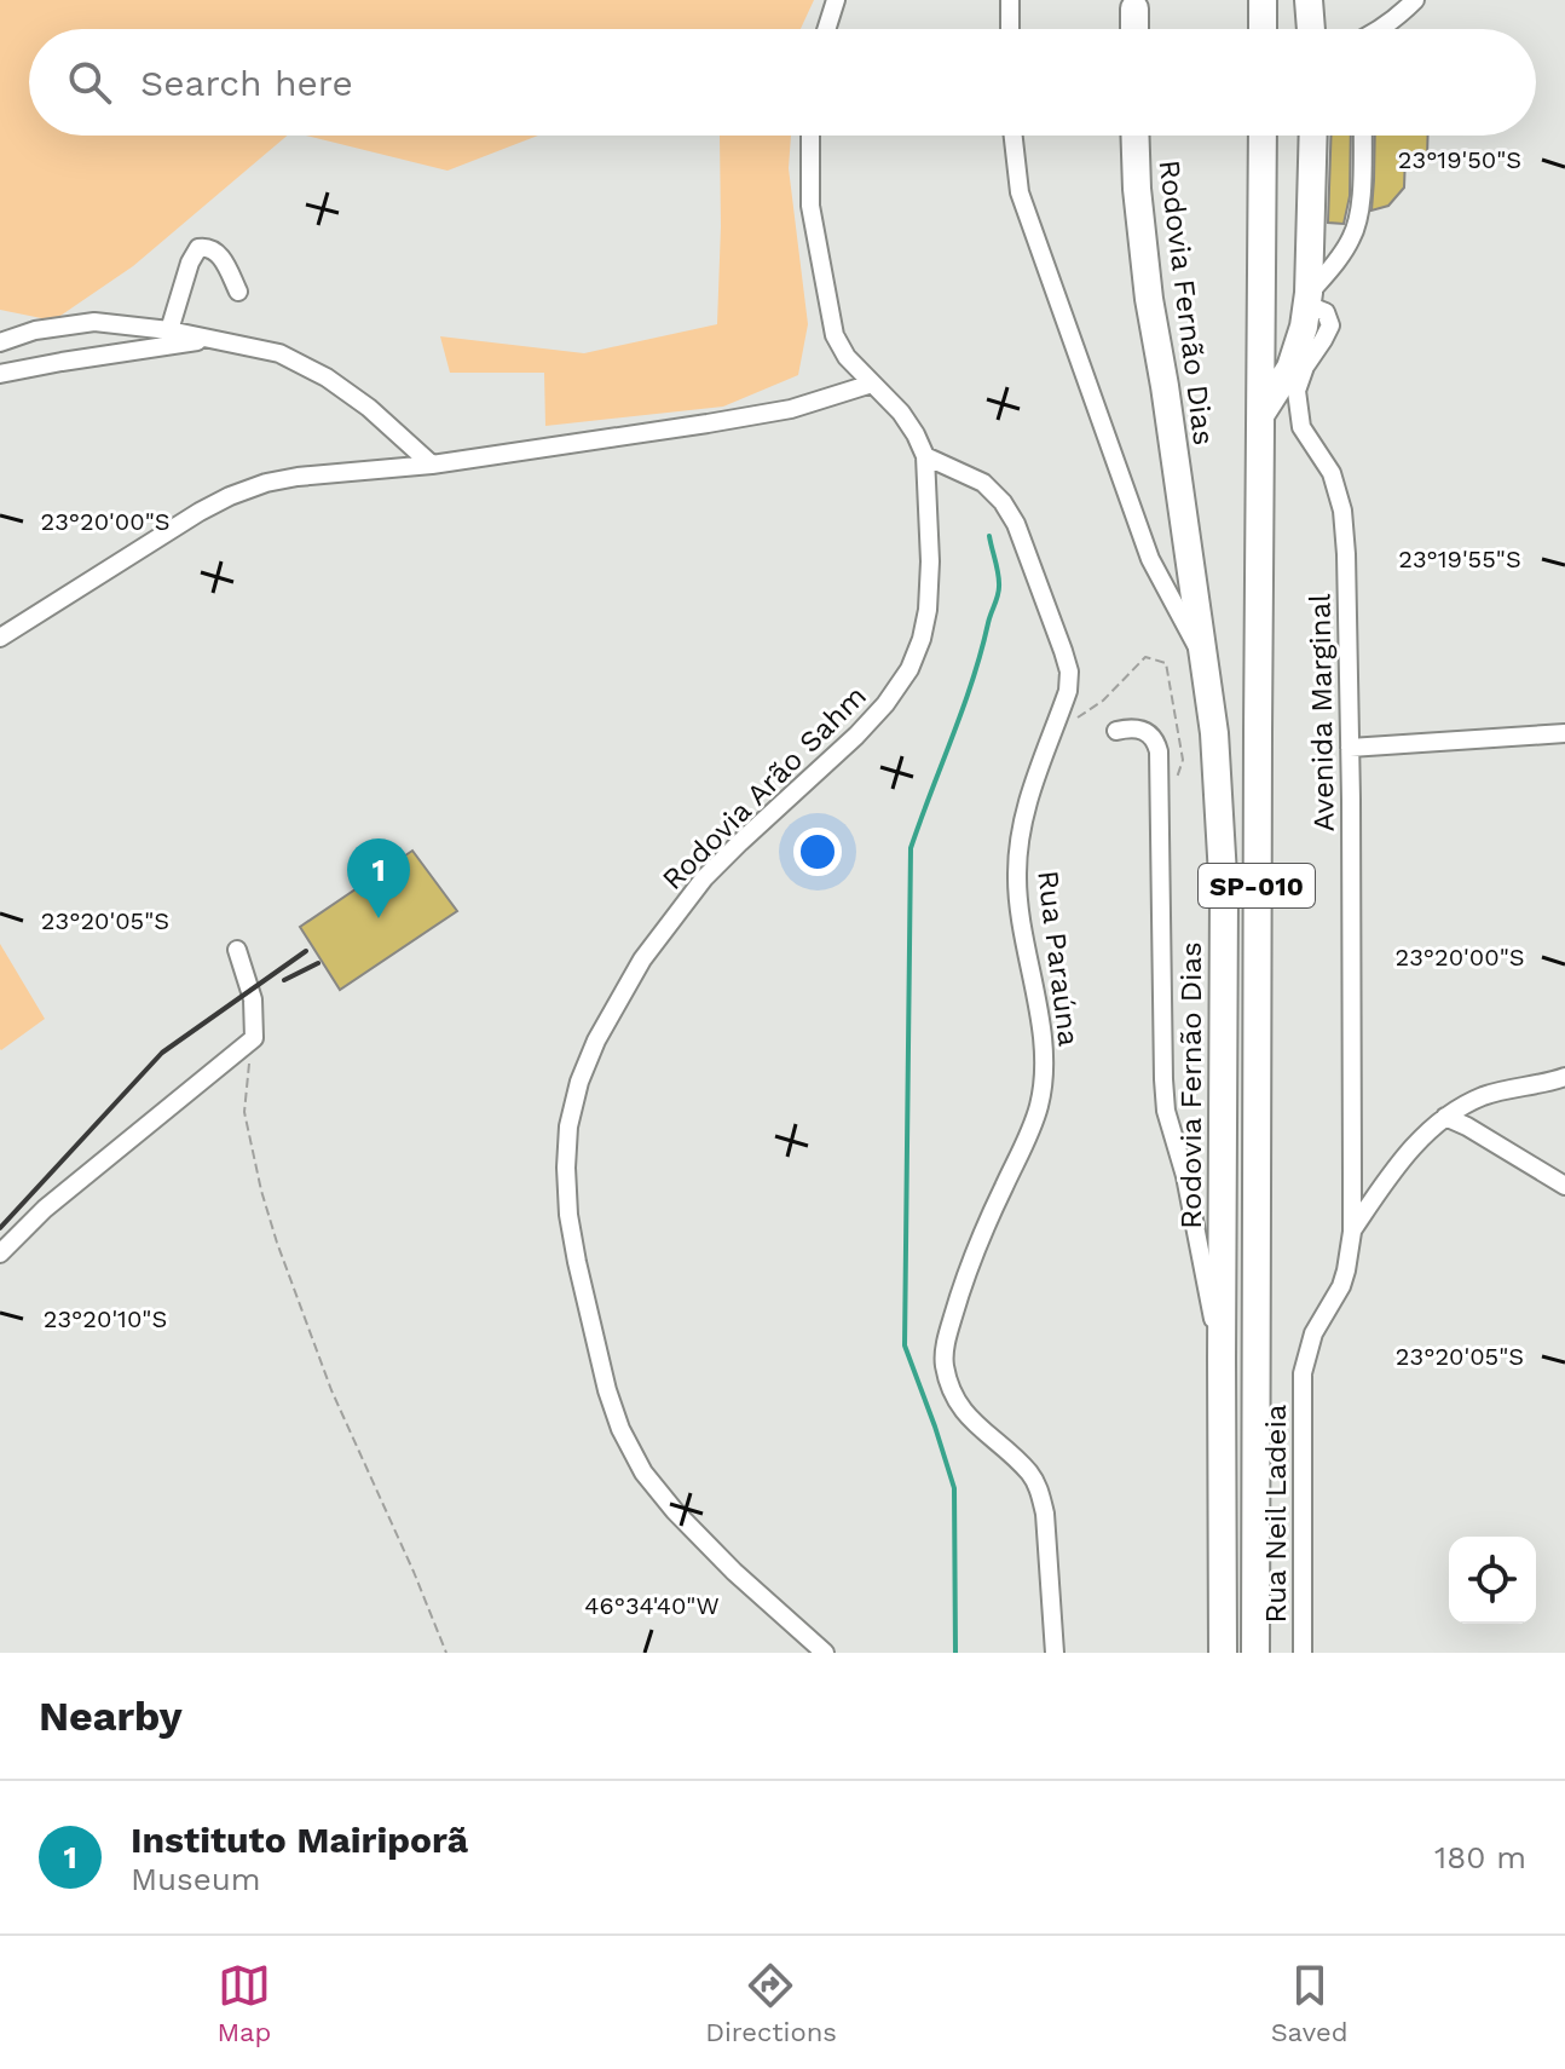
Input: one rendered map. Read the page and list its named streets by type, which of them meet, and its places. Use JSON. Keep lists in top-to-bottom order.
{
  "streets": {
    "highway": ["Rodovia Fernão Dias", "SP-010"],
    "street": [
      "Avenida Marginal",
      "Rodovia Arão Sahm",
      "Rua Paraúna",
      "Rua Neil Ladeia"
    ]
  },
  "crossings": [
    ["Avenida Marginal", "Rua Neil Ladeia"],
    ["Rodovia Arão Sahm", "Rua Paraúna"]
  ],
  "page": {
    "search": "Search here",
    "pins": "1",
    "heading": "Nearby",
    "list": [
      {
        "mark": "1",
        "name": "Instituto Mairiporã",
        "note": "Museum",
        "value": "180 m"
      }
    ],
    "nav": ["Map", "Directions", "Saved"]
  },
  "coordinates": [
    "23°19'50\"S",
    "23°20'00\"S",
    "23°19'55\"S",
    "23°20'05\"S",
    "23°20'10\"S",
    "46°34'40\"W"
  ]
}
